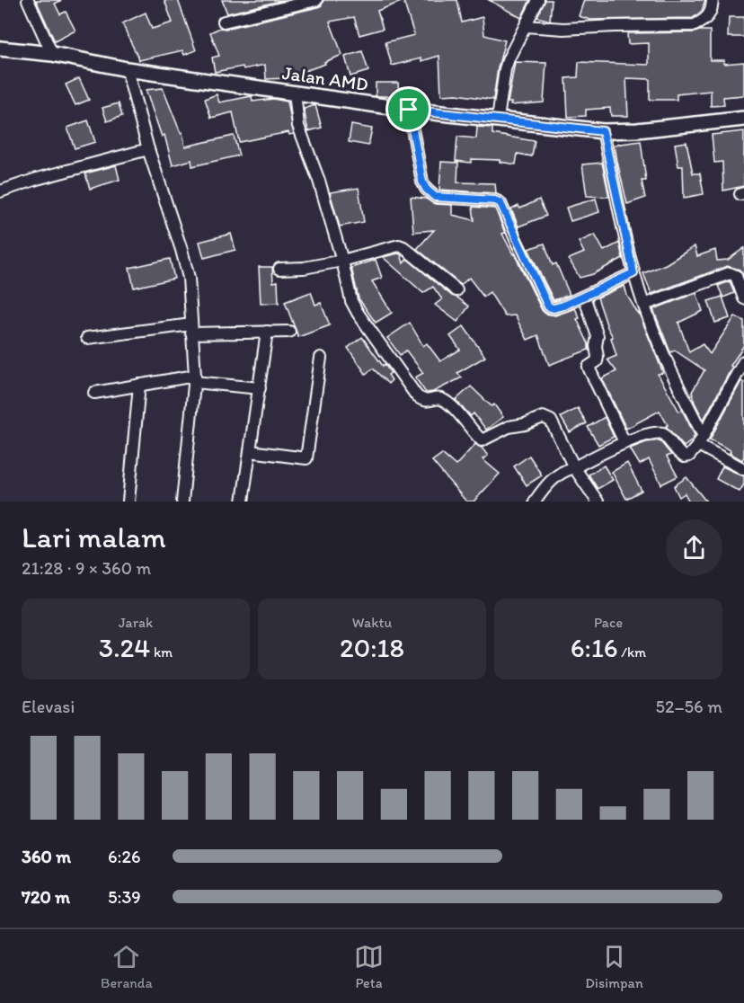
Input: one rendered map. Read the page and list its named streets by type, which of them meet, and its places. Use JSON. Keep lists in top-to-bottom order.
{
  "streets": {
    "street": ["Jalan AMD"]
  },
  "page": {
    "heading": ["Lari malam", "21:28 · 9 × 360 m"],
    "stats": [
      ["Jarak", "3.24 km"],
      ["Waktu", "20:18"],
      ["Pace", "6:16 /km"]
    ],
    "chart": ["Elevasi", "52–56 m"],
    "list": [
      {
        "name": "360 m",
        "note": "6:26"
      },
      {
        "name": "720 m",
        "note": "5:39"
      }
    ],
    "tabs": ["Beranda", "Peta", "Disimpan"]
  }
}
